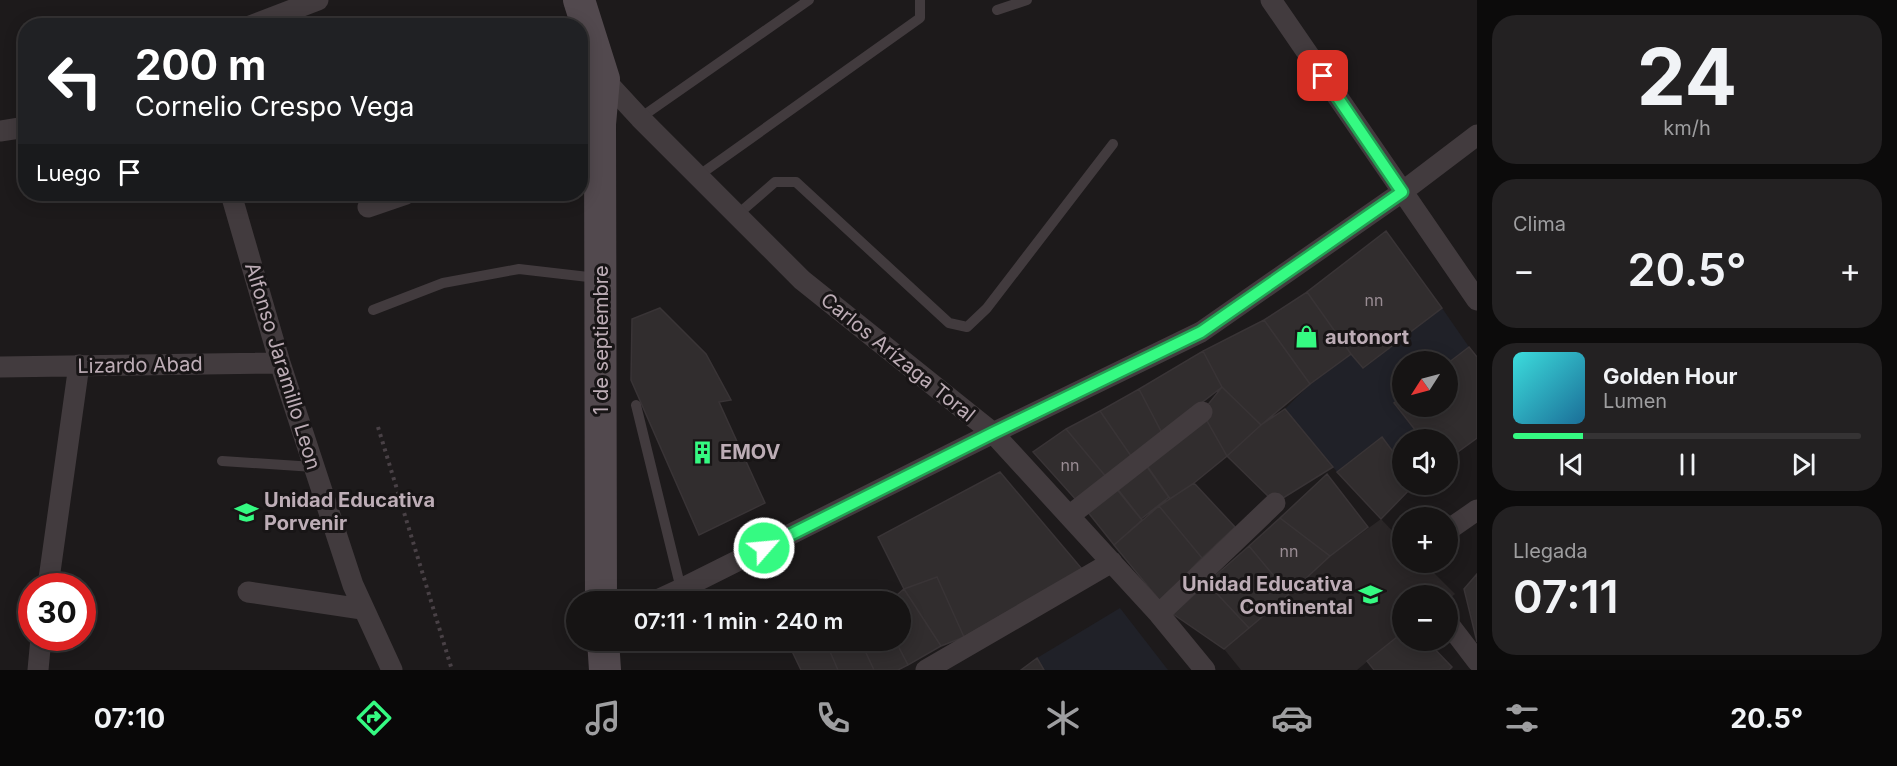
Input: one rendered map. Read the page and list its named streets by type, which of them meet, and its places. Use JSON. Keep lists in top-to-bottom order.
{
  "streets": {
    "street": [
      "1 de septiembre",
      "Carlos Arízaga Toral",
      "Lizardo Abad",
      "Alfonso Jaramillo Leon"
    ]
  },
  "crossings": [
    ["1 de septiembre", "Carlos Arízaga Toral"],
    ["Lizardo Abad", "Alfonso Jaramillo Leon"]
  ],
  "places": {
    "shop": ["autonort"],
    "building": ["EMOV"],
    "school or university": ["Unidad Educativa Porvenir", "Unidad Educativa Continental"]
  },
  "house_numbers": ["nn", "nn", "nn"],
  "north": "bottom left",
  "page": {
    "tile": [
      ["24", "km/h"],
      "Clima",
      ["Llegada", "07:11"]
    ],
    "turn": ["200 m", "Cornelio Crespo Vega"],
    "then": "Luego",
    "heat": ["−", "20.5°", "+"],
    "map_buttons": ["+", "−"],
    "song": ["Golden Hour", "Lumen"],
    "limit": "30",
    "trip": "07:11 · 1 min · 240 m",
    "tabs": ["07:10", "20.5°"]
  }
}
